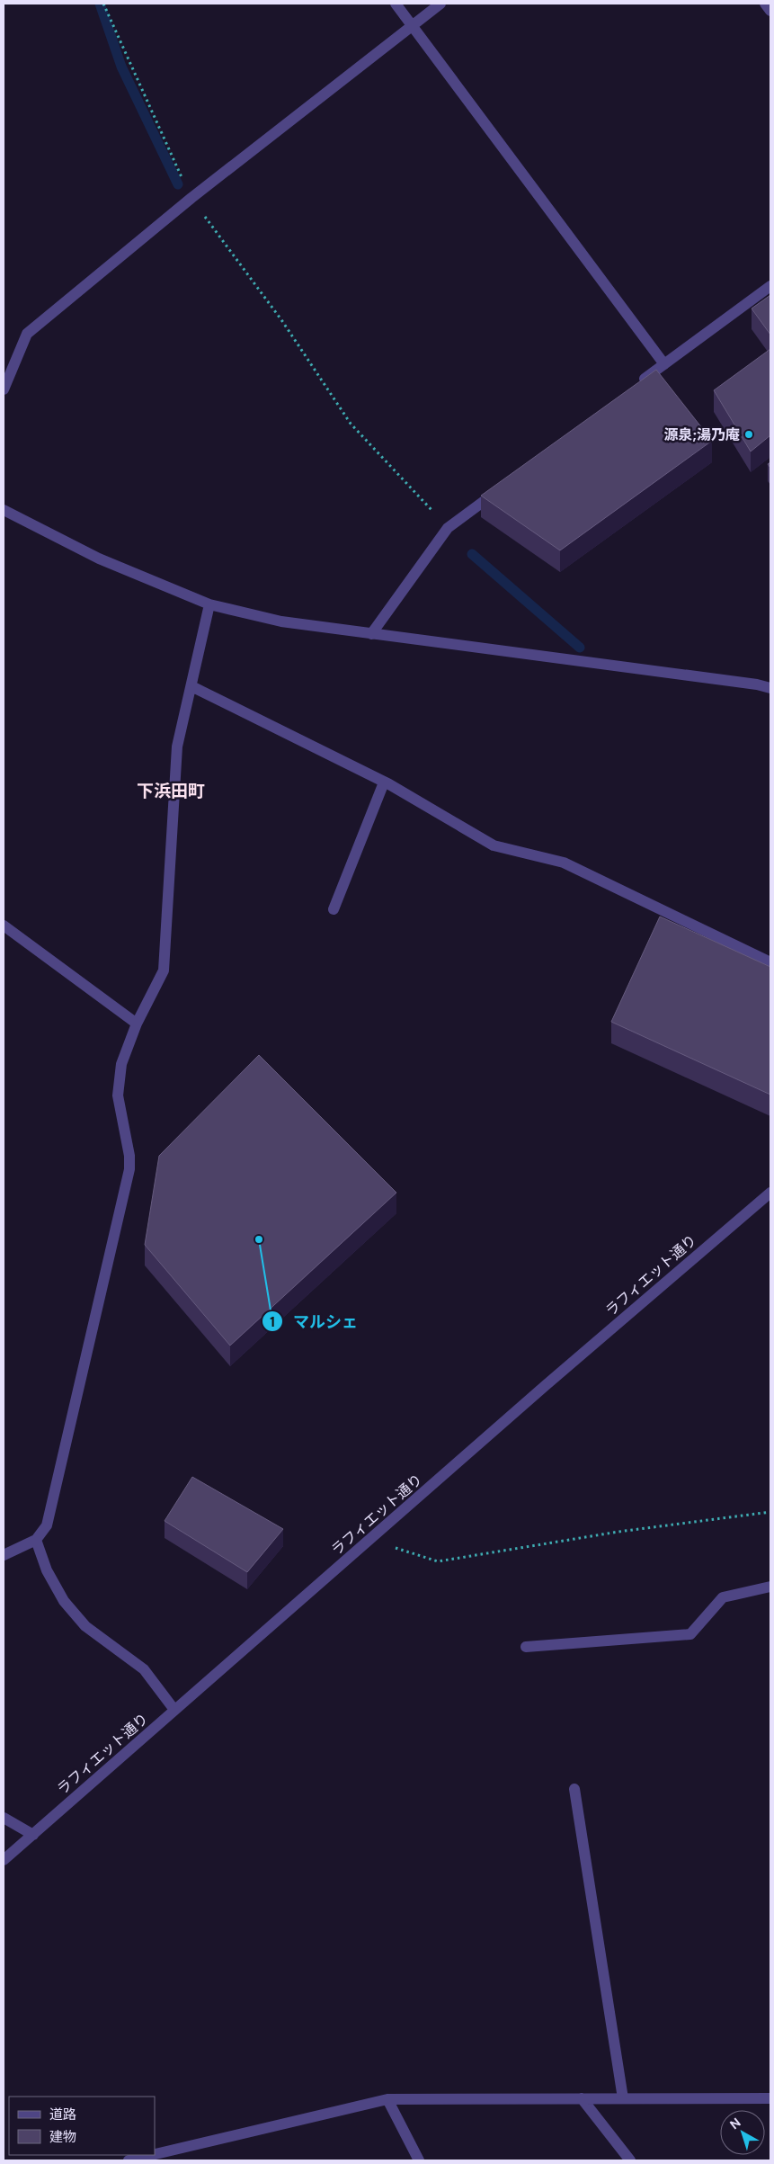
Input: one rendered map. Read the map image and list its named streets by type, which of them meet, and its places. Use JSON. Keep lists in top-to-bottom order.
{
  "streets": {
    "street": ["ラフィエット通り"]
  },
  "districts": ["下浜田町"],
  "places": ["源泉;湯乃庵", "マルシェ"],
  "legend": ["道路", "建物"],
  "north": "top left"
}
